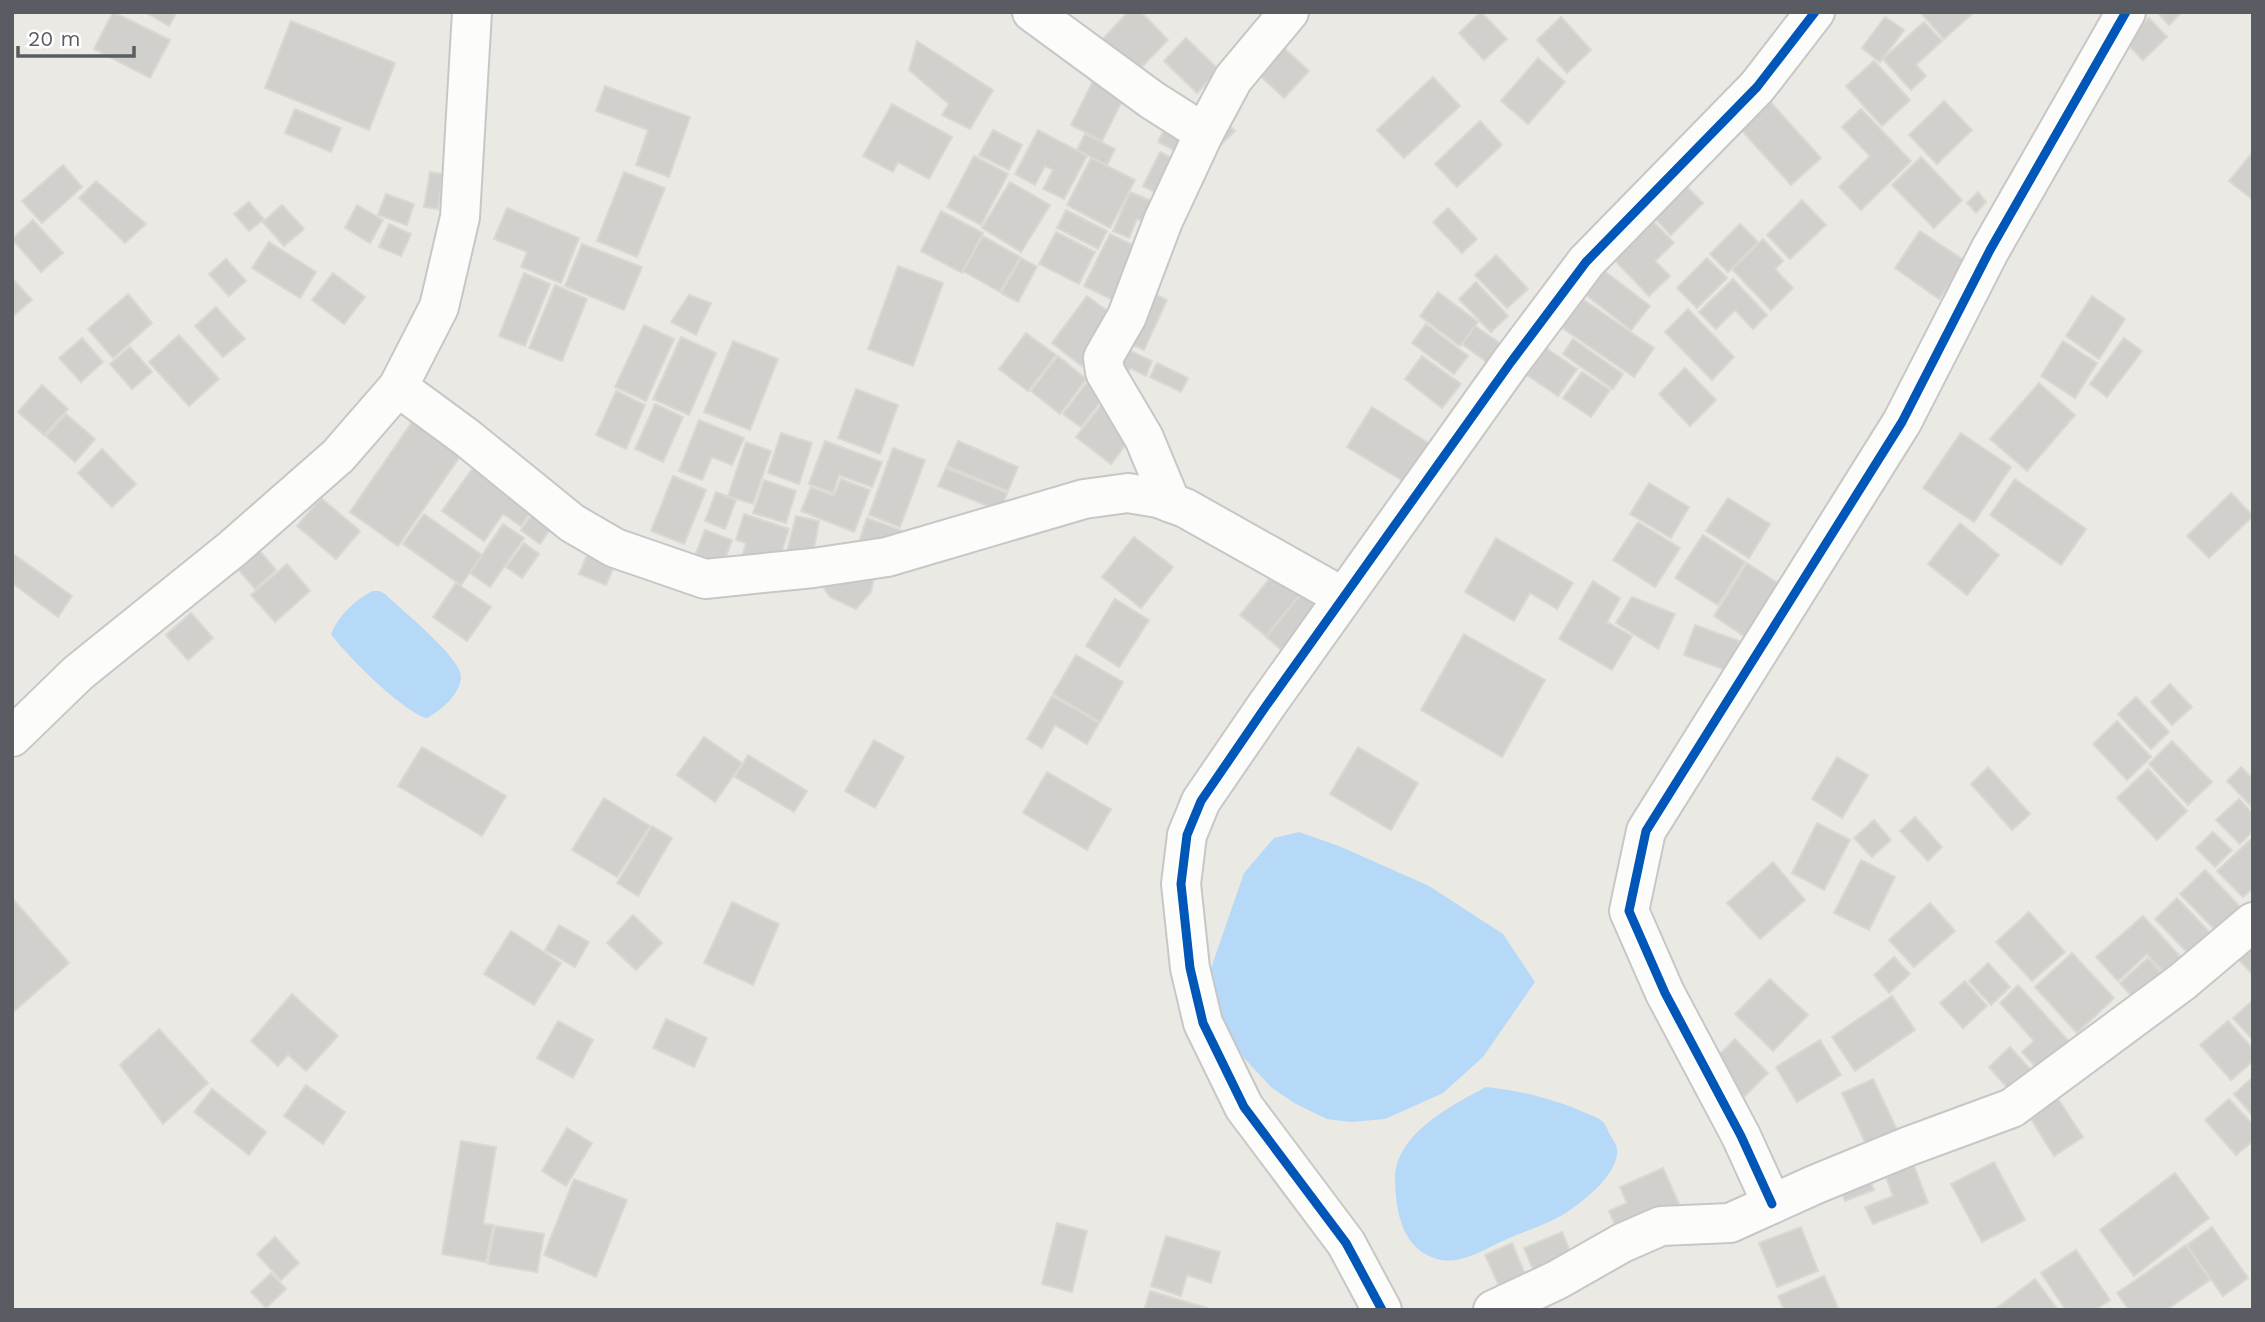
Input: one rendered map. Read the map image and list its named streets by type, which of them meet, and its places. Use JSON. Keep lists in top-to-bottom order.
{
  "scale_bar": "20 m"
}
